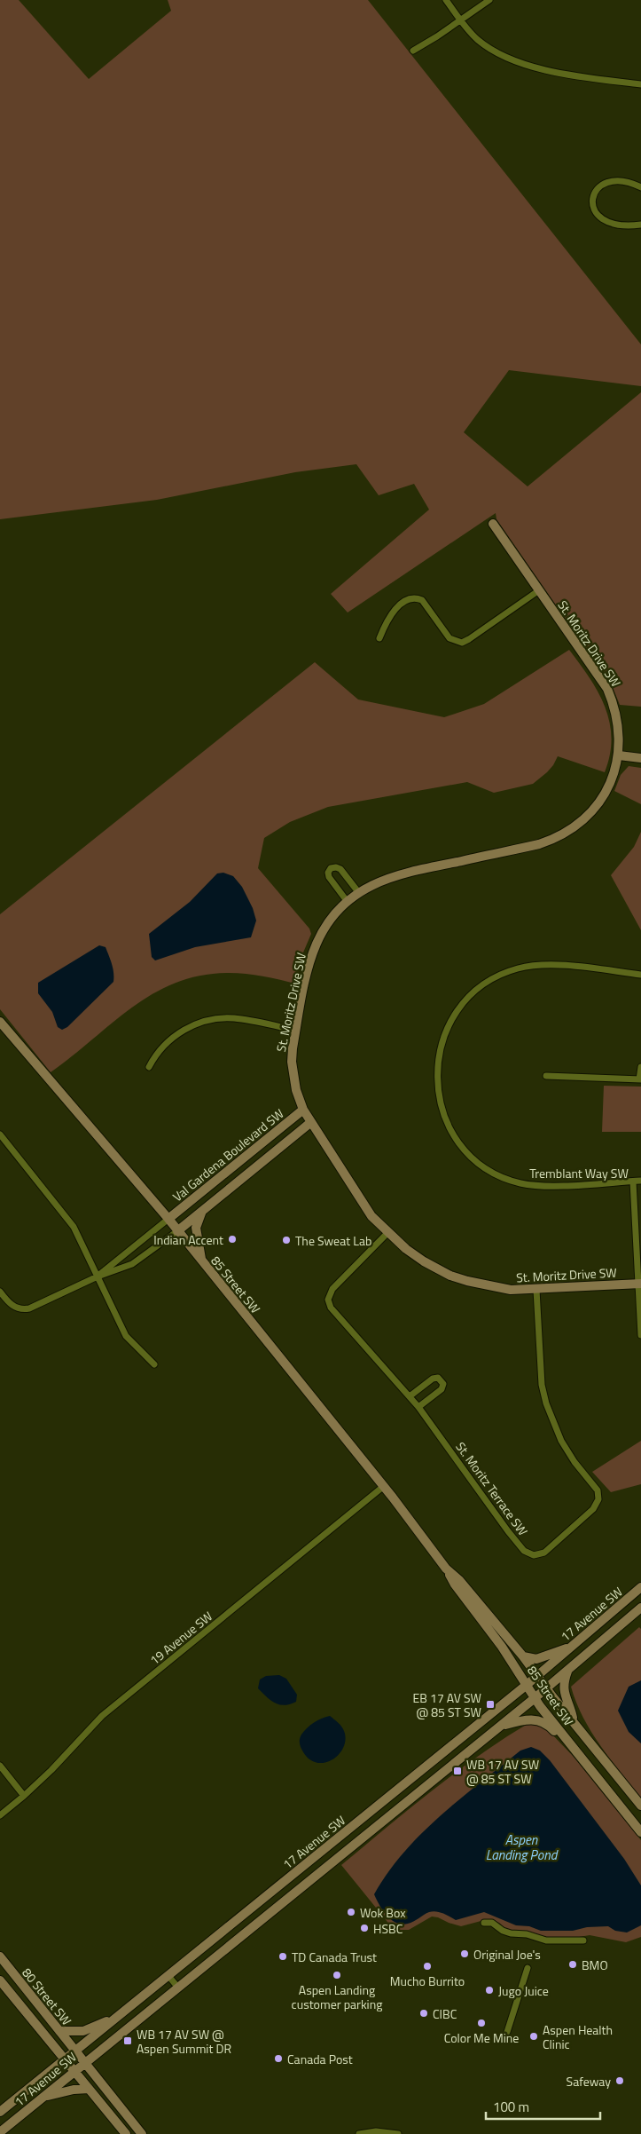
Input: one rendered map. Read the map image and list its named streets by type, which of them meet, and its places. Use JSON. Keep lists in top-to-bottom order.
{
  "streets": {
    "street": [
      "St. Moritz Drive SW",
      "Val Gardena Boulevard SW",
      "Tremblant Way SW",
      "85 Street SW",
      "St. Moritz Terrace SW",
      "17 Avenue SW",
      "19 Avenue SW",
      "80 Street SW"
    ]
  },
  "crossings": [
    ["St. Moritz Drive SW", "Val Gardena Boulevard SW"],
    ["St. Moritz Drive SW", "Tremblant Way SW"],
    ["St. Moritz Drive SW", "St. Moritz Terrace SW"],
    ["Val Gardena Boulevard SW", "85 Street SW"],
    ["85 Street SW", "17 Avenue SW"],
    ["85 Street SW", "19 Avenue SW"],
    ["17 Avenue SW", "80 Street SW"]
  ],
  "water": ["Aspen Landing Pond"],
  "places": {
    "other": [
      "Indian Accent",
      "The Sweat Lab",
      "Wok Box",
      "HSBC",
      "Original Joe's",
      "TD Canada Trust",
      "BMO",
      "Mucho Burrito",
      "Aspen Landing customer parking",
      "Jugo Juice",
      "CIBC",
      "Color Me Mine",
      "Aspen Health Clinic",
      "Canada Post",
      "Safeway"
    ],
    "transit": ["EB 17 AV SW @ 85 ST SW", "WB 17 AV SW @ 85 ST SW", "WB 17 AV SW @ Aspen Summit DR"]
  },
  "scale_bar": "100 m"
}
